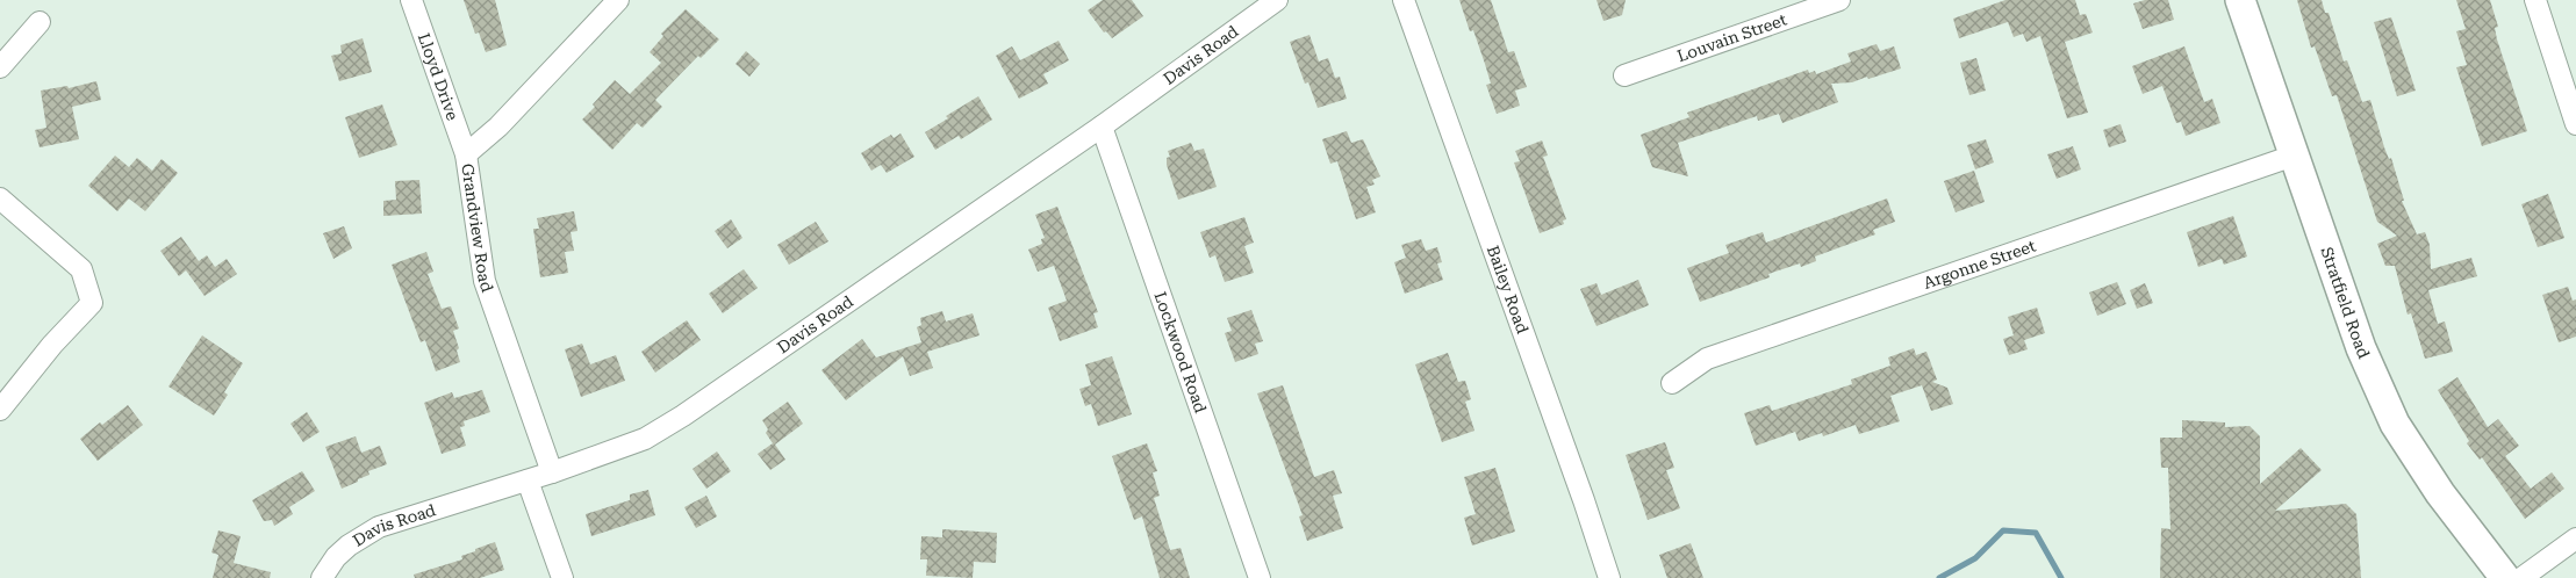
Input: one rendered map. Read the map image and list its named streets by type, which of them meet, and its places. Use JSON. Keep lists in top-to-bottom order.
{
  "streets": {
    "main road": ["Stratfield Road"],
    "street": [
      "Louvain Street",
      "Davis Road",
      "Lloyd Drive",
      "Grandview Road",
      "Argonne Street",
      "Bailey Road",
      "Lockwood Road"
    ]
  },
  "crossings": [
    ["Davis Road", "Grandview Road"],
    ["Davis Road", "Lockwood Road"],
    ["Lloyd Drive", "Grandview Road"],
    ["Argonne Street", "Stratfield Road"]
  ]
}
